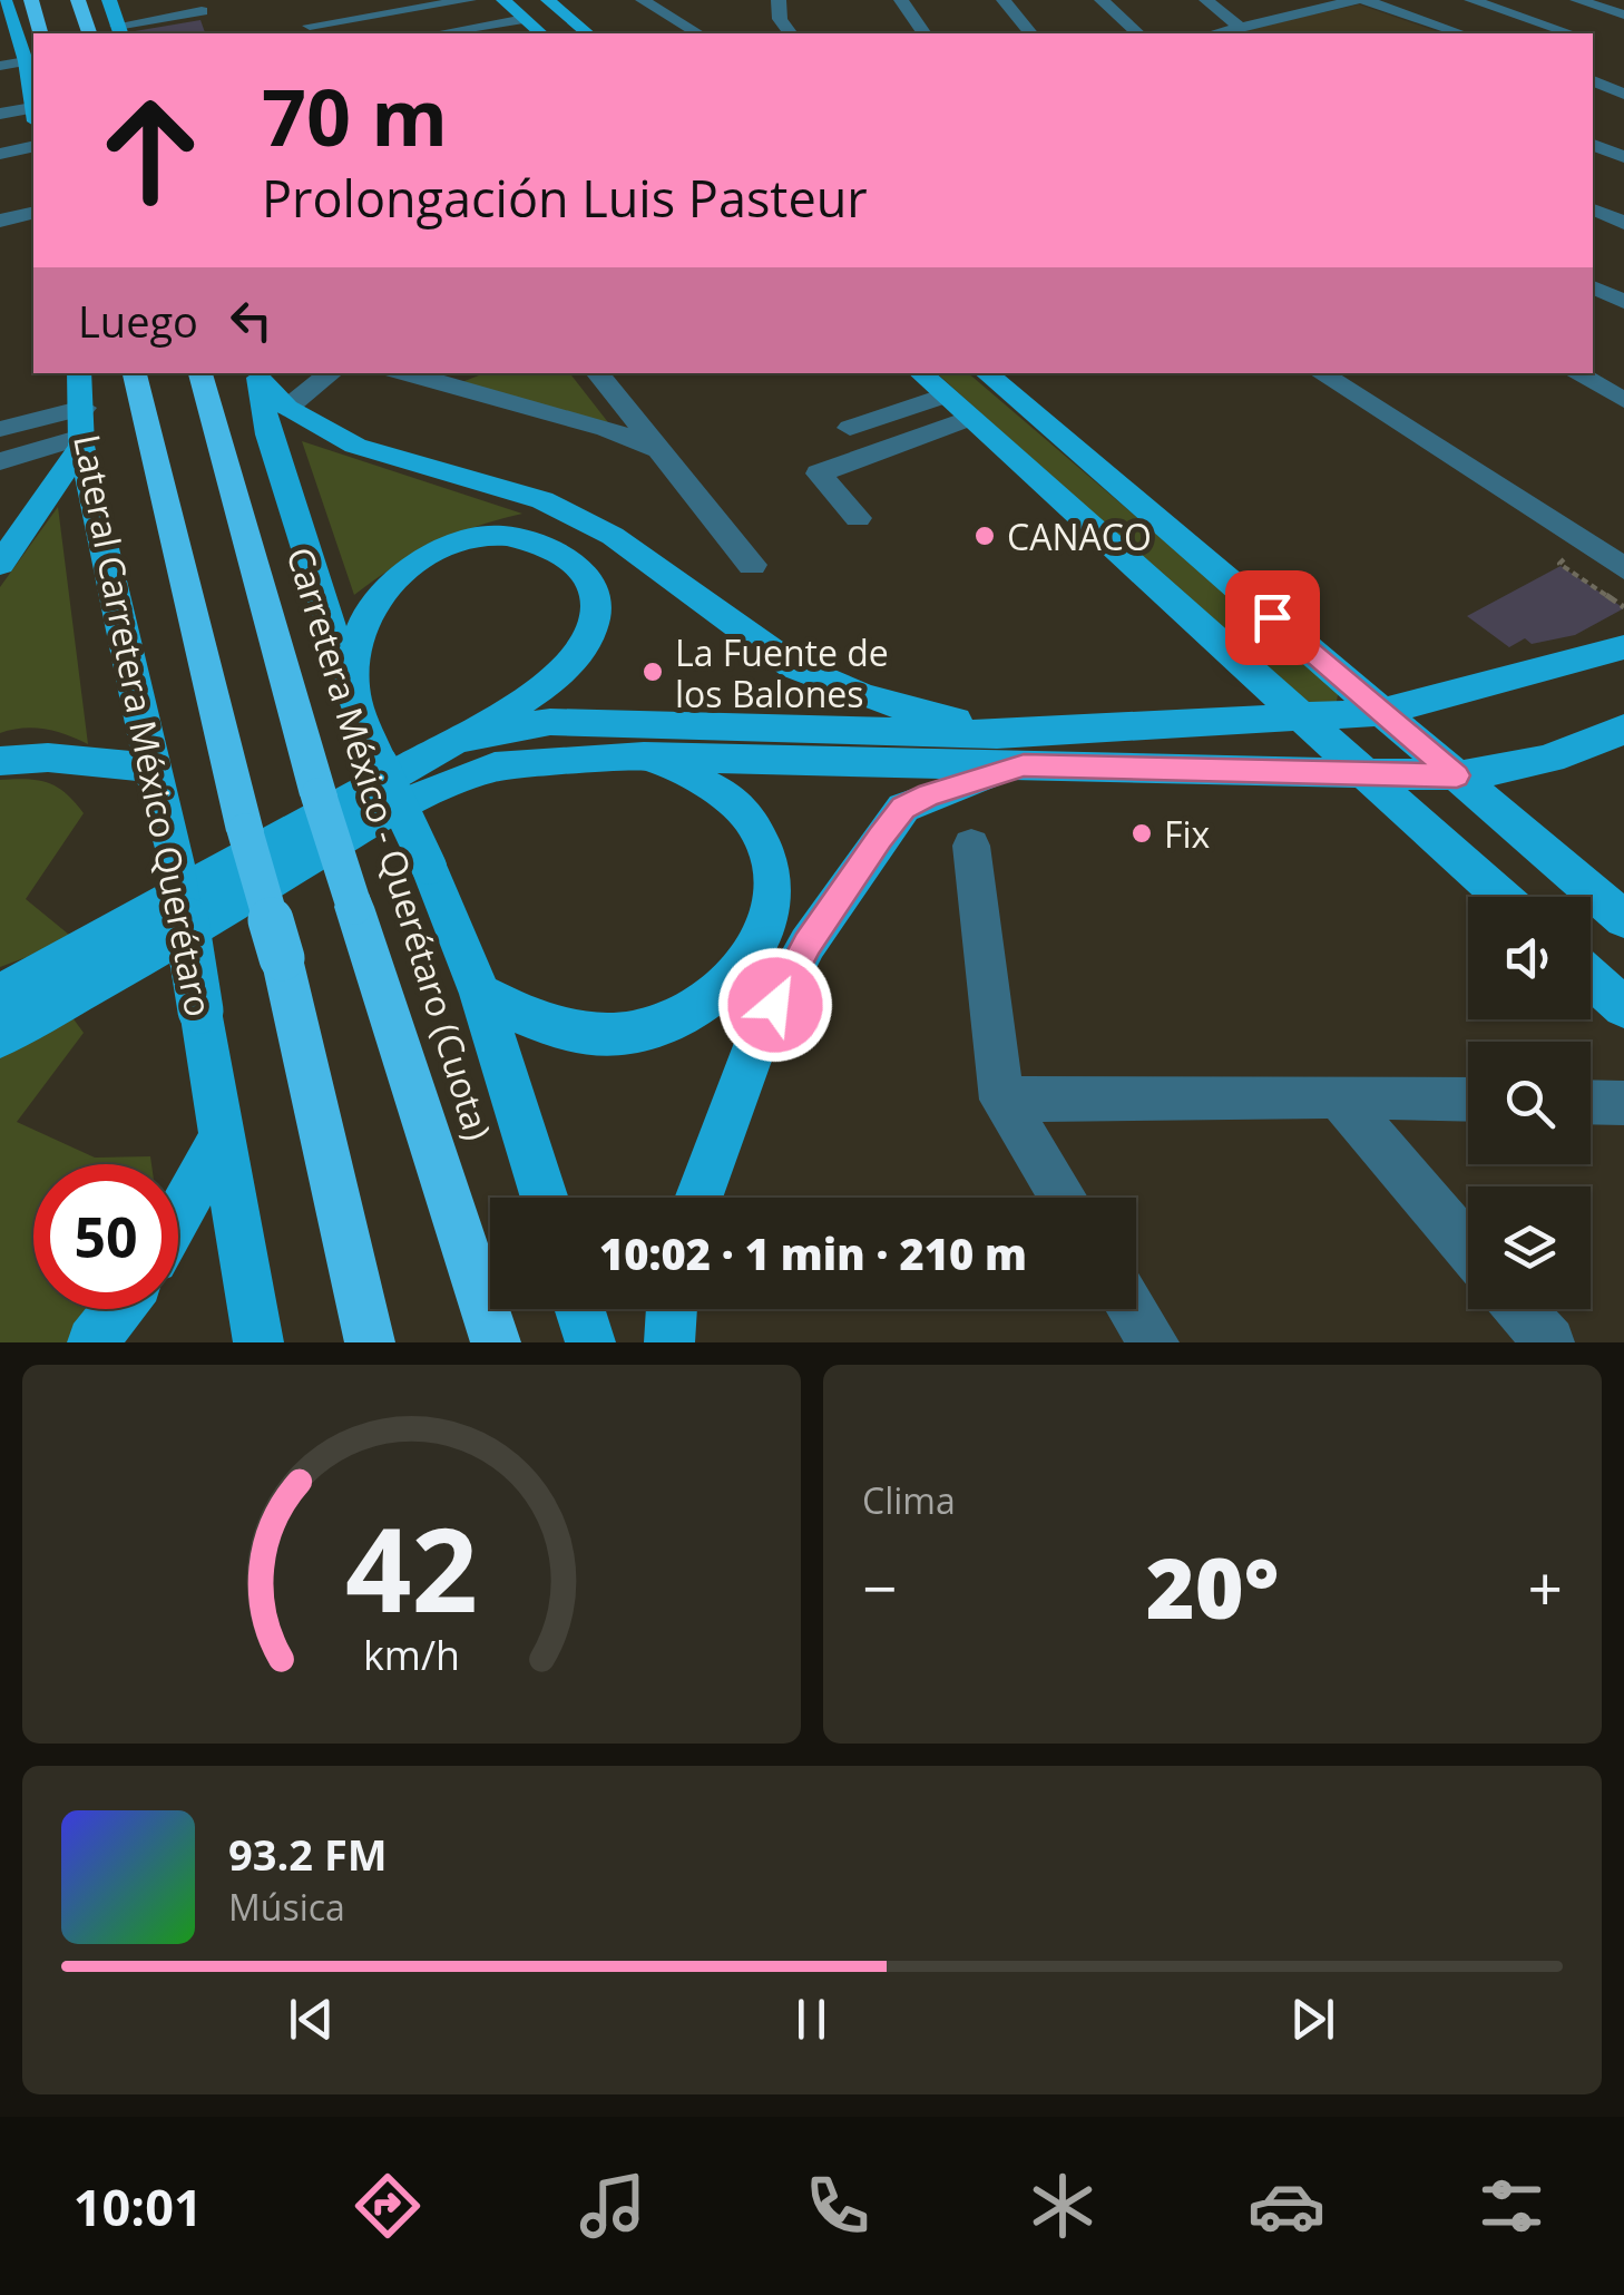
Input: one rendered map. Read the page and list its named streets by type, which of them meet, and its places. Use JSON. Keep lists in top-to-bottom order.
{
  "streets": {
    "highway": ["Carretera México - Querétaro (Cuota)"],
    "main road": ["Lateral Carretera México Querétaro"]
  },
  "places": ["CANACO", "La Fuente de los Balones", "Fix"],
  "page": {
    "turn": ["70 m", "Prolongación Luis Pasteur"],
    "then": "Luego",
    "limit": "50",
    "trip": "10:02 · 1 min · 210 m",
    "tile": "Clima",
    "heat": ["−", "20°", "+"],
    "song": ["93.2 FM", "Música"],
    "tabs": "10:01",
    "gauge": ["42", "km/h"]
  }
}
